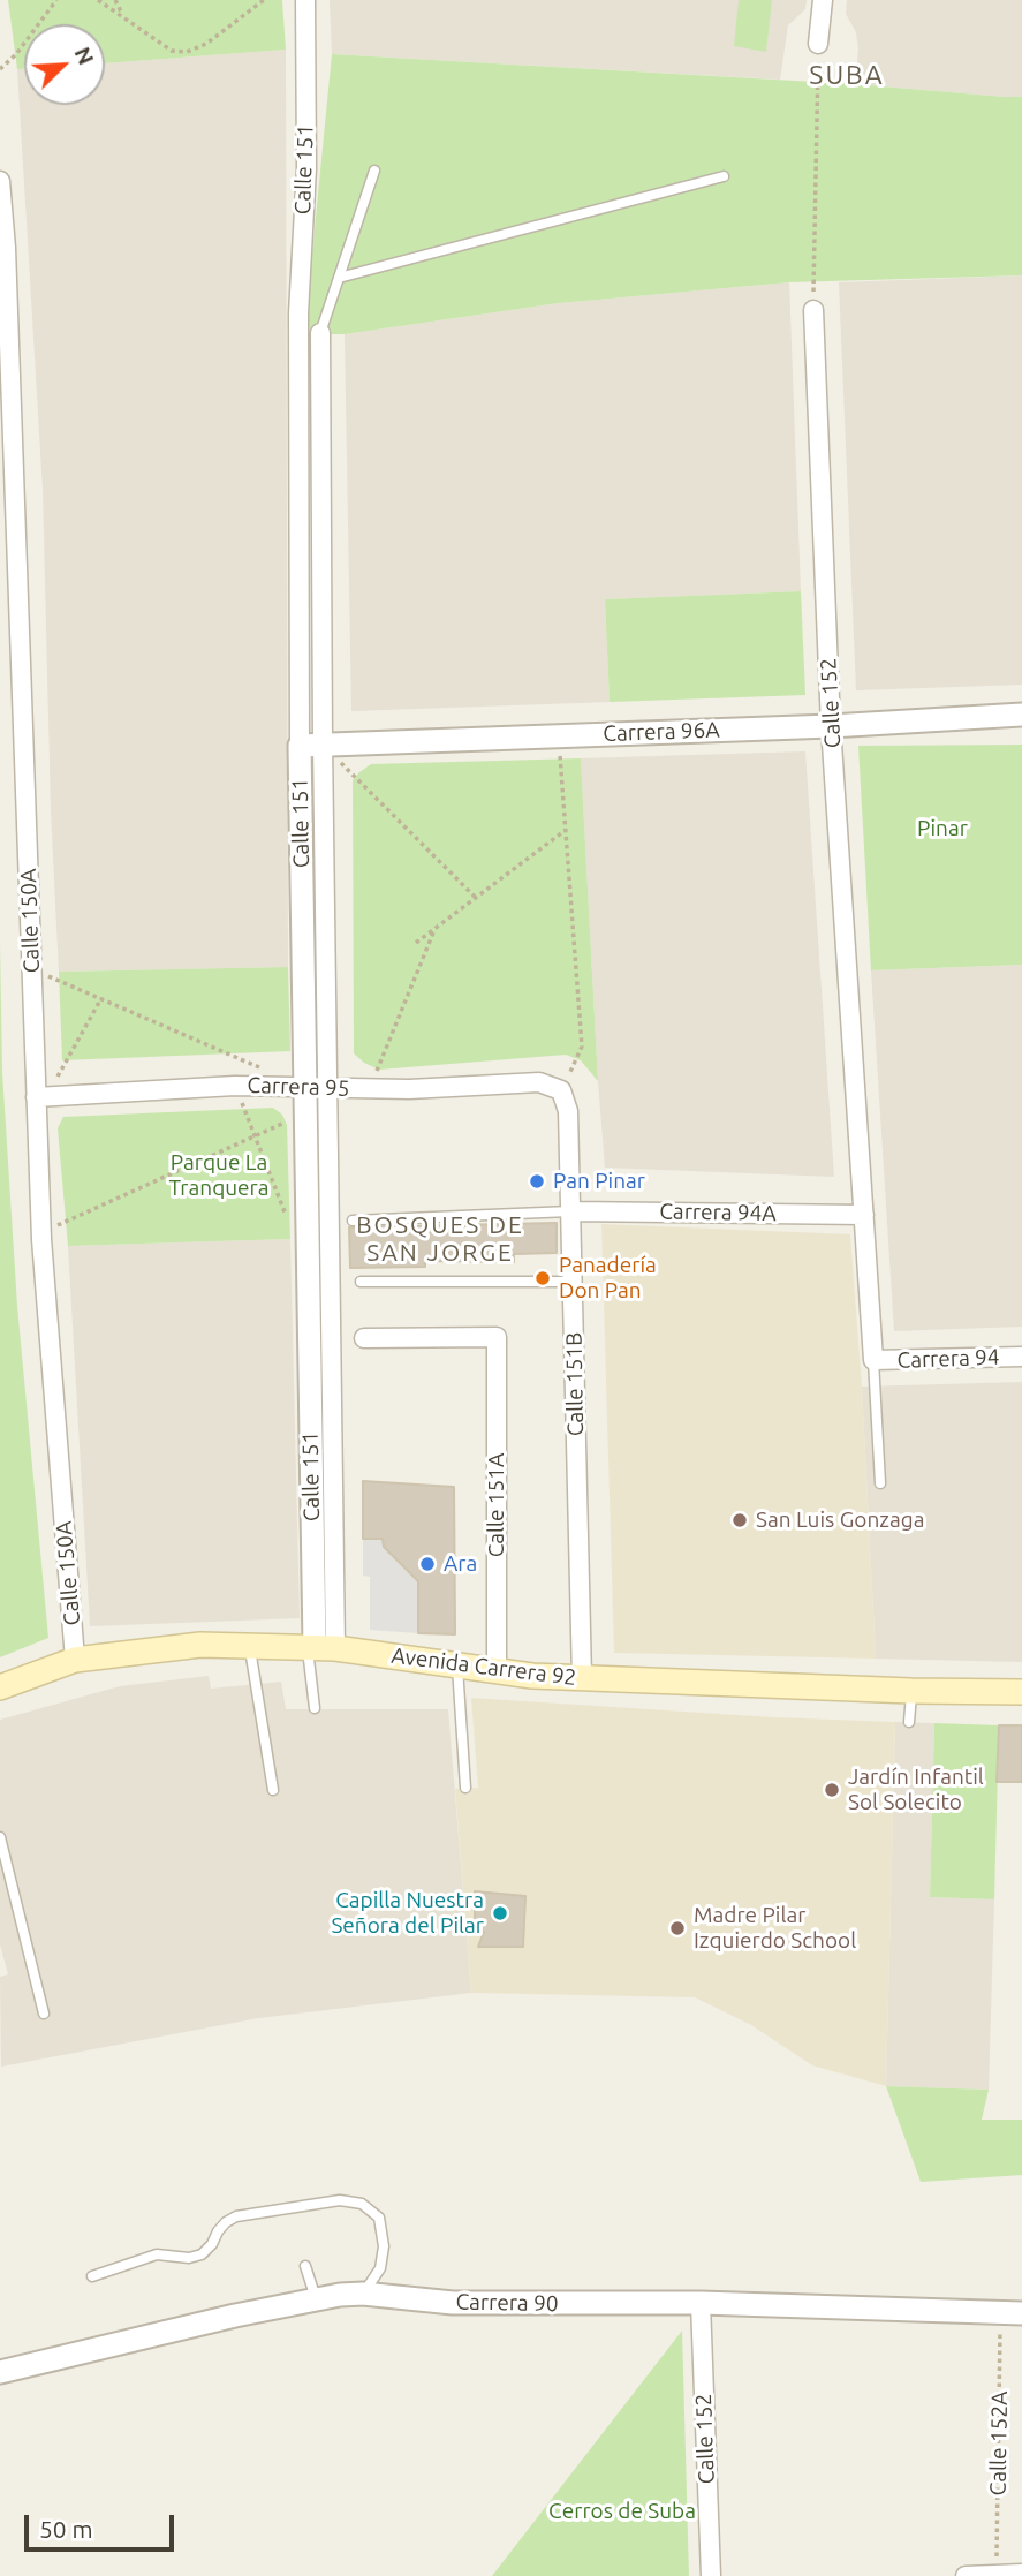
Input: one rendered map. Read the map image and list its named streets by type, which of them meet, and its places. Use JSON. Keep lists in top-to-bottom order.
{
  "streets": {
    "main road": ["Avenida Carrera 92"],
    "street": [
      "Calle 151",
      "Calle 152",
      "Carrera 96A",
      "Calle 150A",
      "Carrera 95",
      "Carrera 94A",
      "Carrera 94",
      "Calle 151B",
      "Calle 151A",
      "Carrera 90"
    ],
    "path": ["Calle 152A"]
  },
  "crossings": [
    ["Calle 151", "Carrera 96A"],
    ["Calle 151", "Carrera 95"],
    ["Calle 151", "Avenida Carrera 92"],
    ["Calle 152", "Carrera 96A"],
    ["Calle 152", "Carrera 94A"],
    ["Calle 152", "Carrera 94"],
    ["Calle 152", "Carrera 90"],
    ["Calle 150A", "Carrera 95"],
    ["Calle 150A", "Avenida Carrera 92"],
    ["Carrera 95", "Calle 151B"],
    ["Carrera 94A", "Calle 151B"],
    ["Calle 151B", "Avenida Carrera 92"],
    ["Calle 151A", "Avenida Carrera 92"],
    ["Carrera 90", "Calle 152A"]
  ],
  "districts": ["SUBA", "BOSQUES DE SAN JORGE"],
  "parks": ["Pinar", "Parque La Tranquera", "Cerros de Suba"],
  "places": [
    "Pan Pinar",
    "Panadería Don Pan",
    "San Luis Gonzaga",
    "Ara",
    "Jardín Infantil Sol Solecito",
    "Capilla Nuestra Señora del Pilar",
    "Madre Pilar Izquierdo School"
  ],
  "scale_bar": "50 m",
  "north": "top right"
}
